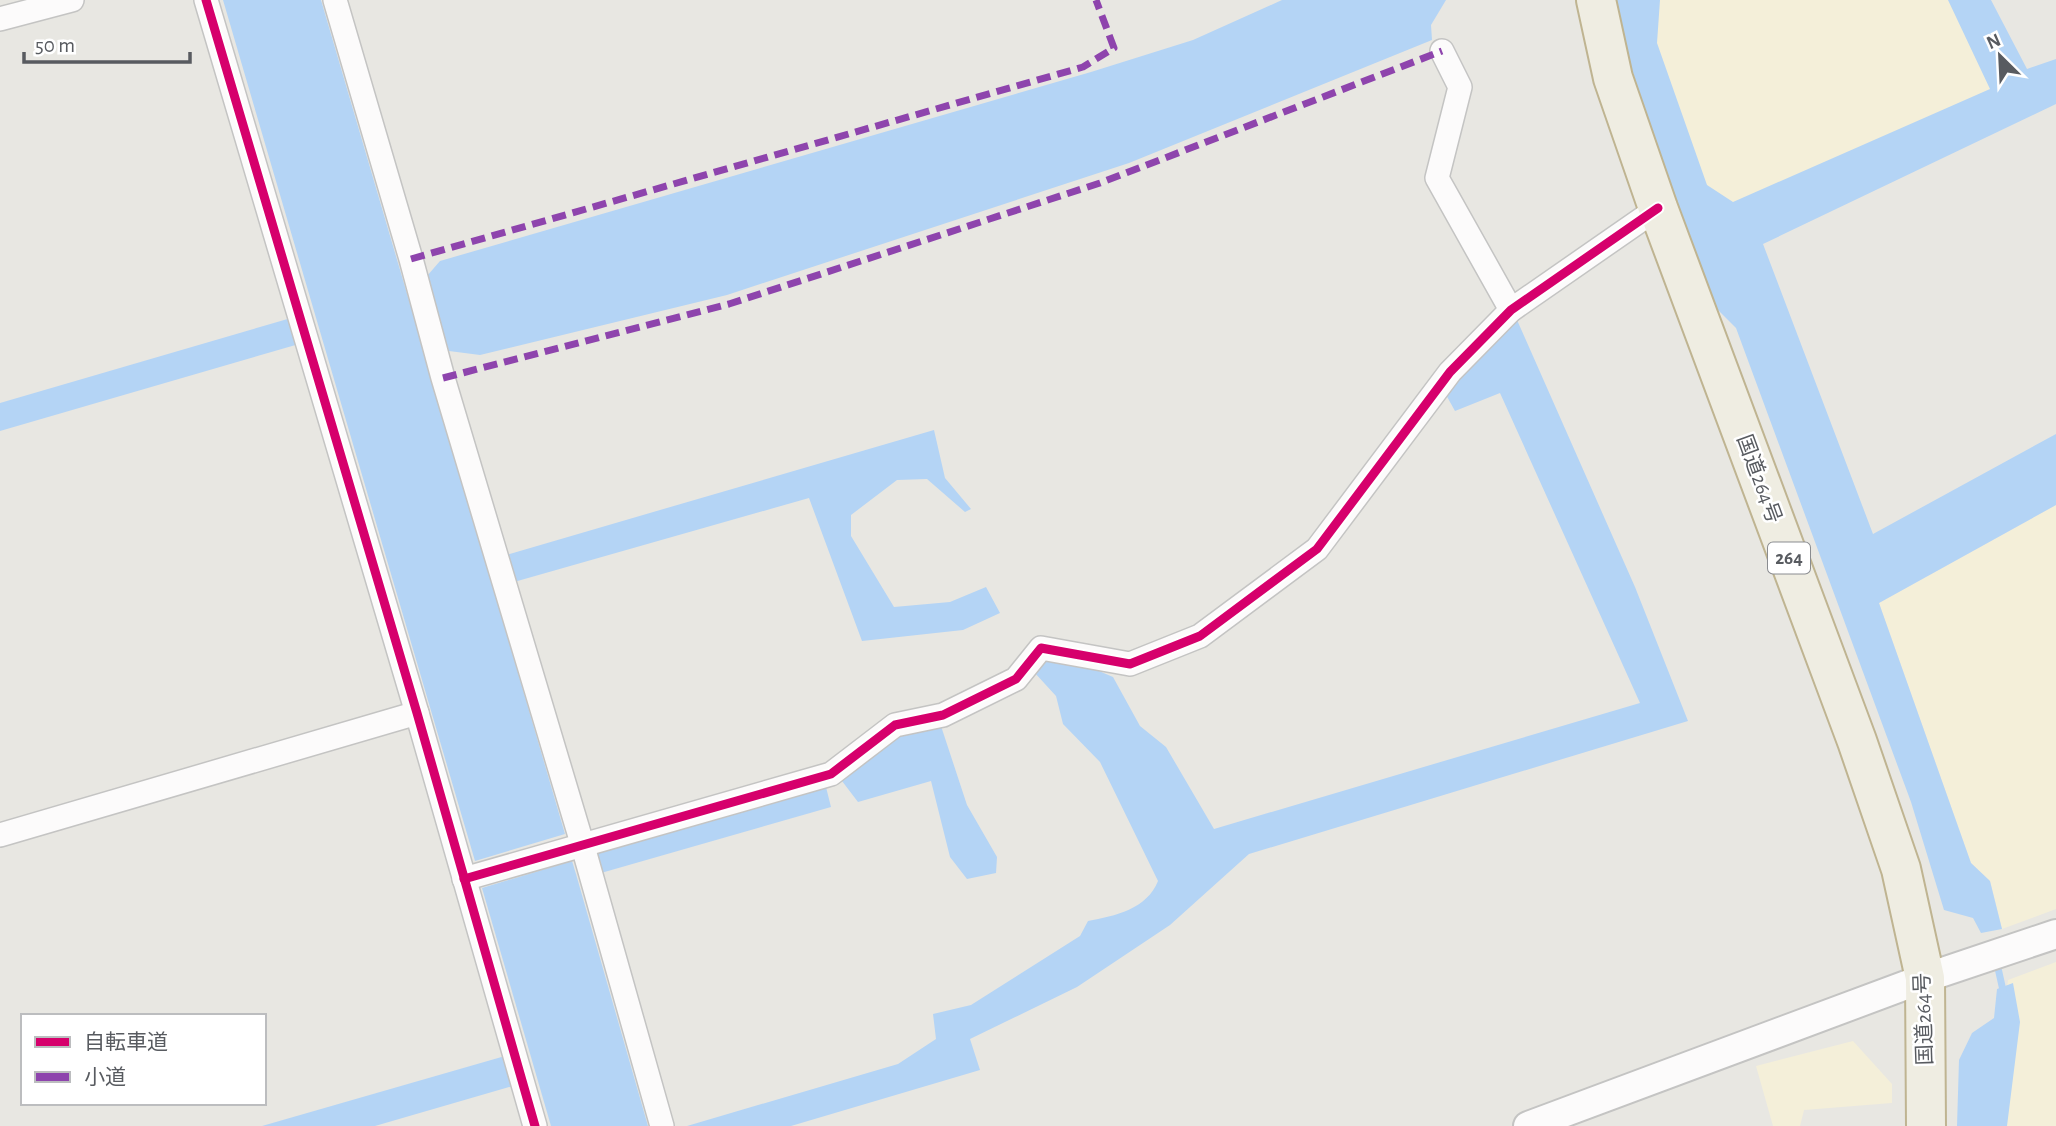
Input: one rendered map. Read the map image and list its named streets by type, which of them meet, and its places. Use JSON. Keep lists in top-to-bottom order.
{
  "streets": {
    "highway": ["国道264号", "264"]
  },
  "legend": ["自転車道", "小道"],
  "scale_bar": "50 m",
  "north": "top left"
}
